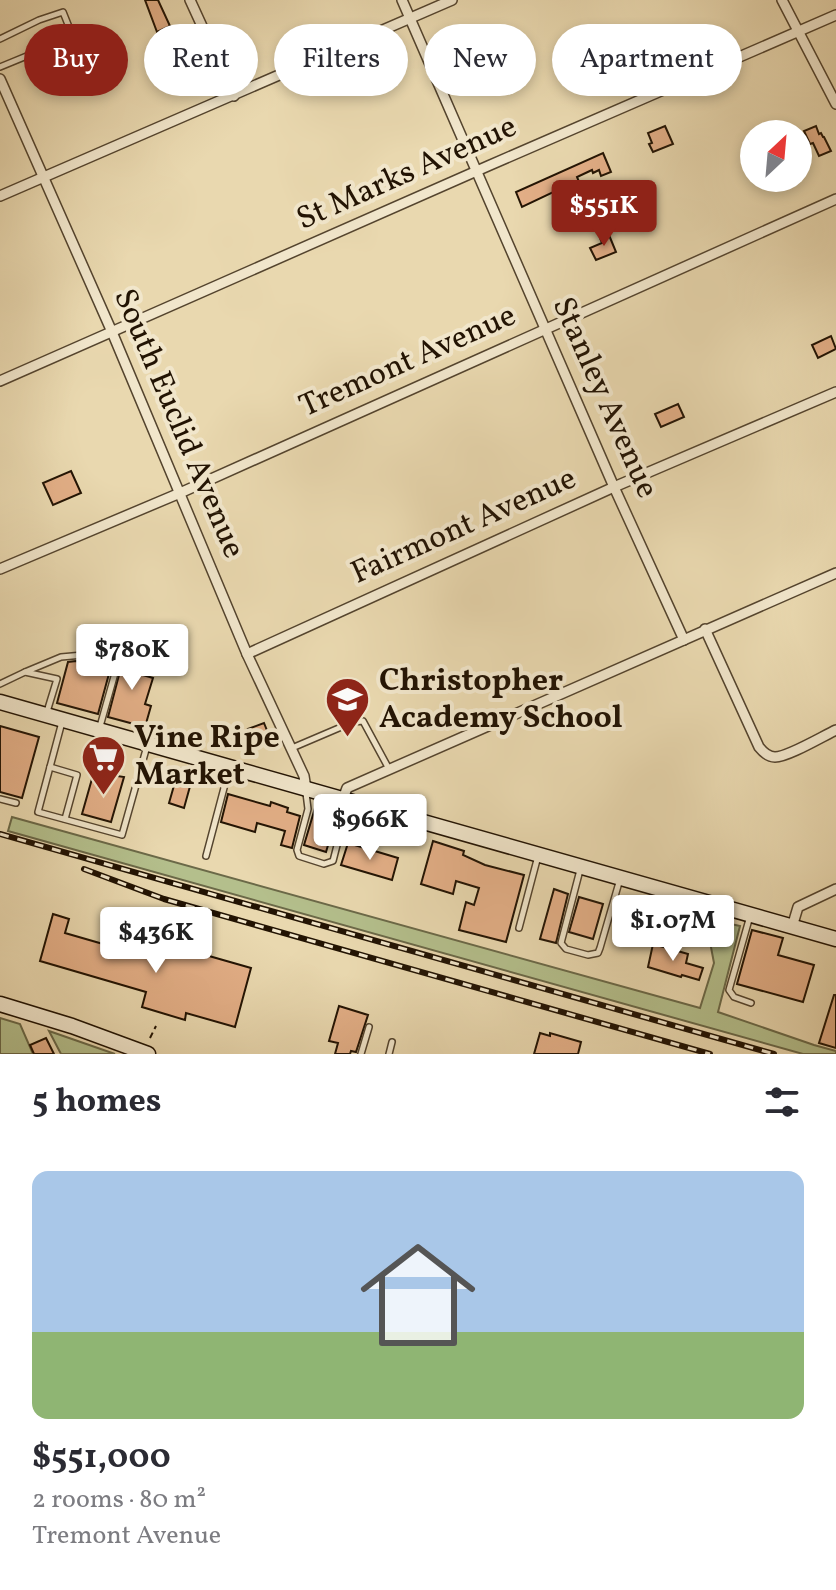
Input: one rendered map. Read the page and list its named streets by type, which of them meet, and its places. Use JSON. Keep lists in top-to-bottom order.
{
  "streets": {
    "street": [
      "St Marks Avenue",
      "Tremont Avenue",
      "Stanley Avenue",
      "South Euclid Avenue",
      "Fairmont Avenue"
    ]
  },
  "crossings": [
    ["St Marks Avenue", "Stanley Avenue"],
    ["St Marks Avenue", "South Euclid Avenue"],
    ["Tremont Avenue", "Stanley Avenue"],
    ["Tremont Avenue", "South Euclid Avenue"],
    ["Stanley Avenue", "Fairmont Avenue"],
    ["South Euclid Avenue", "Fairmont Avenue"]
  ],
  "places": {
    "school or university": ["Christopher Academy School"],
    "supermarket": ["Vine Ripe Market"]
  },
  "north": "top right",
  "page": {
    "chip": [
      "Buy",
      "Rent",
      "Filters",
      "New",
      "Apartment"
    ],
    "price": [
      "$551K",
      "$780K",
      "$966K",
      "$1.07M",
      "$436K"
    ],
    "heading": "5 homes",
    "list": [
      {
        "name": "$551,000",
        "note": "2 rooms · 80 m² · Tremont Avenue"
      }
    ]
  }
}
